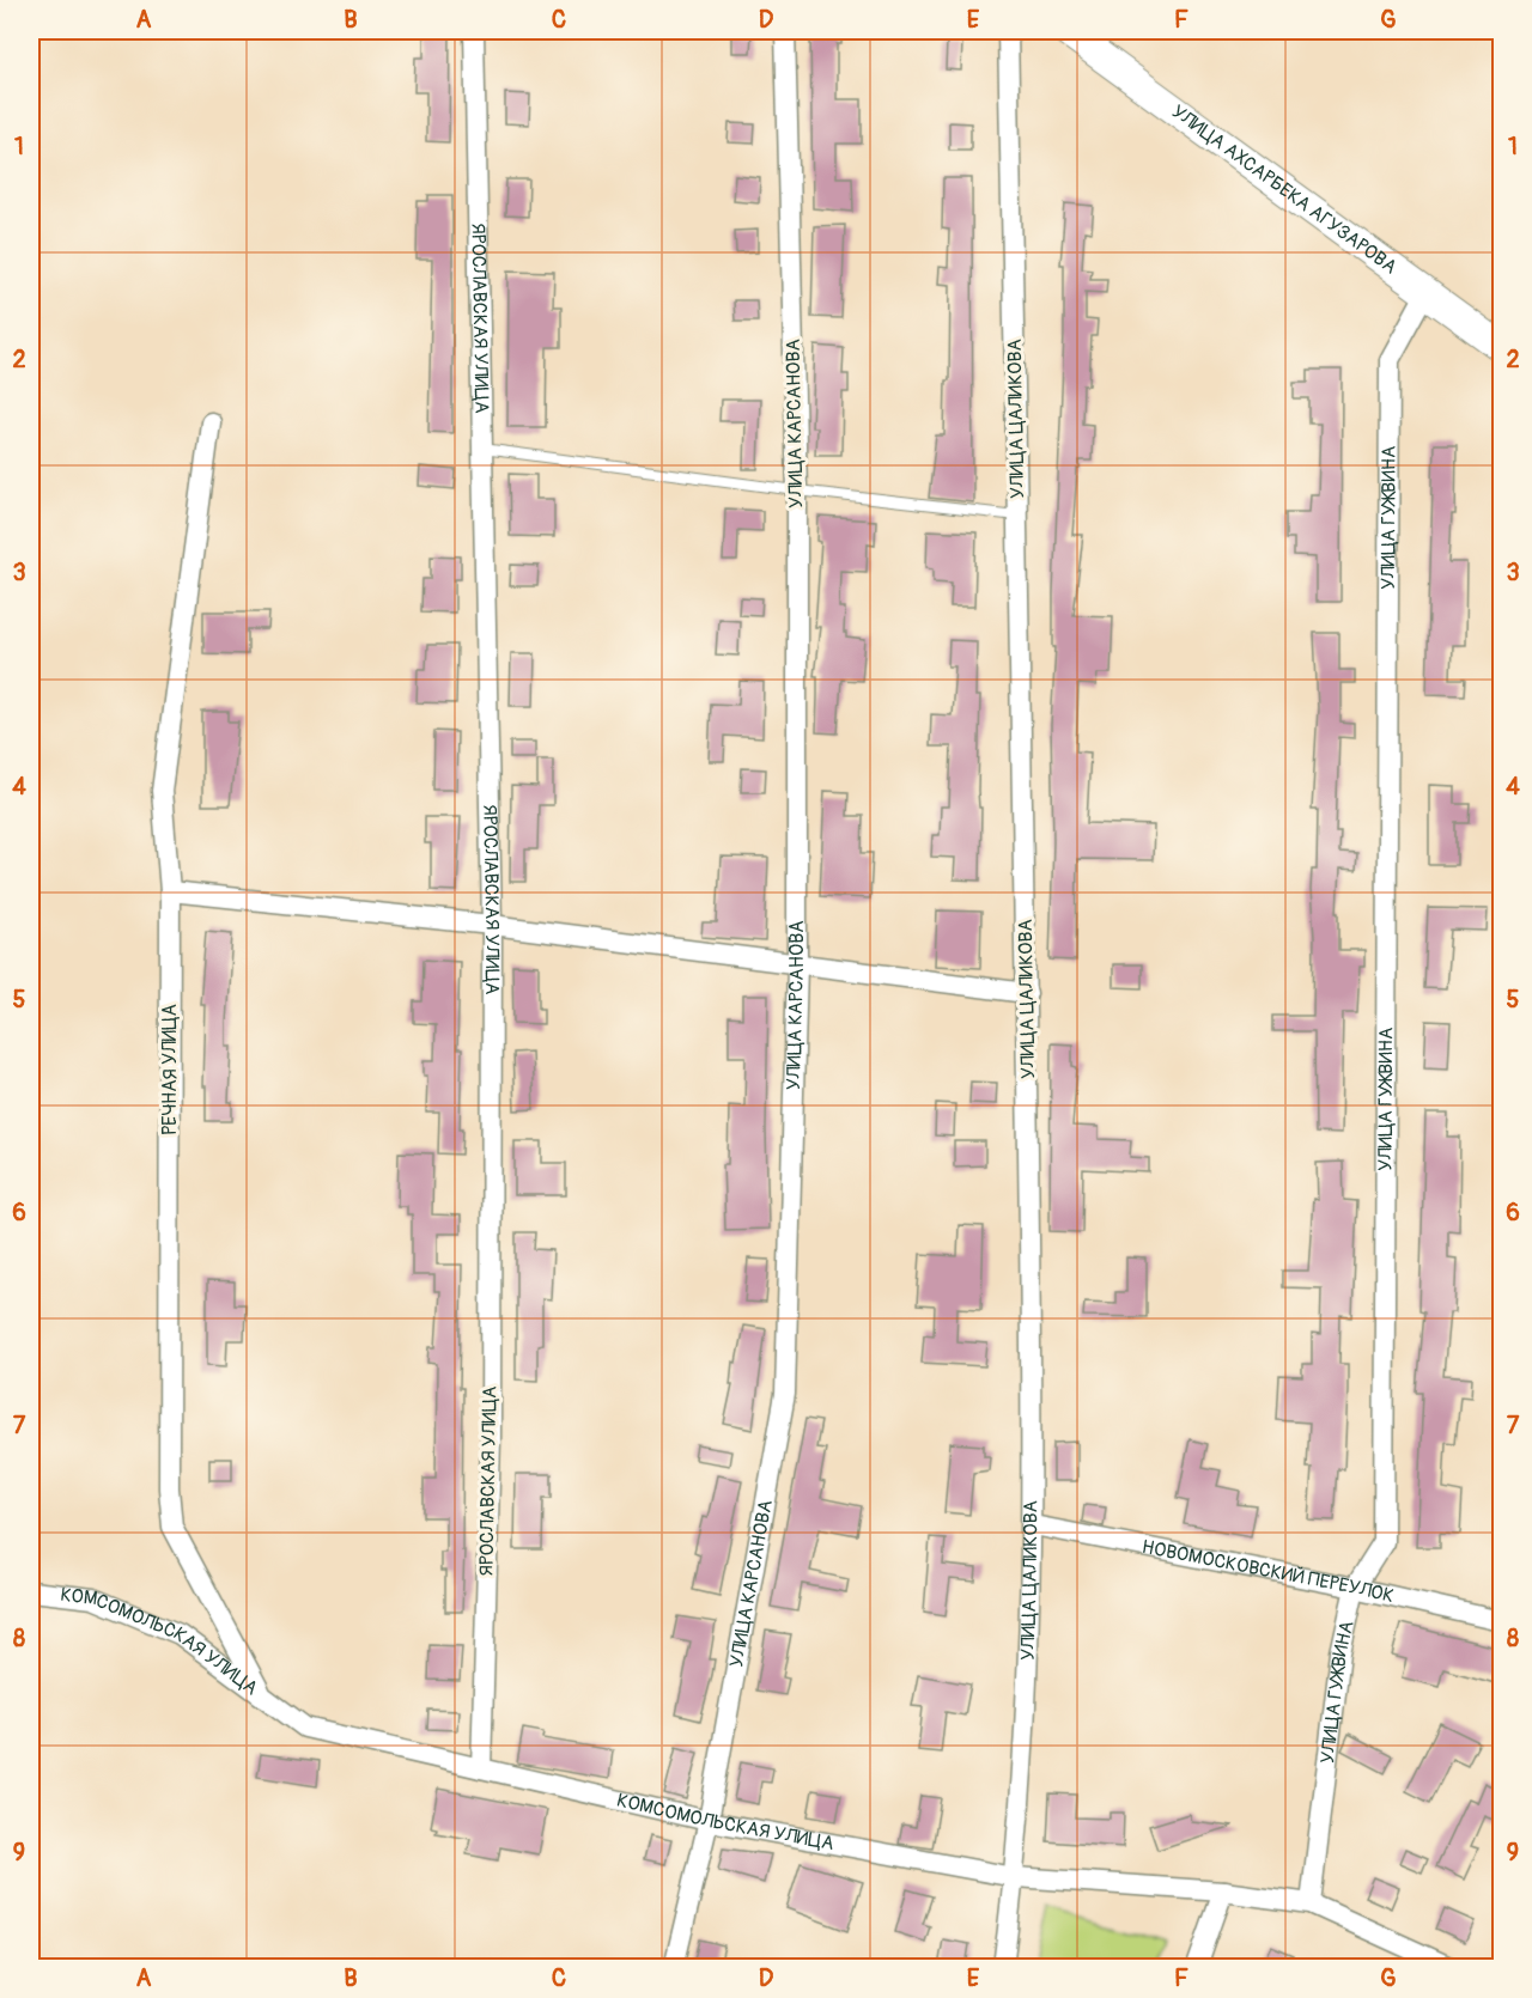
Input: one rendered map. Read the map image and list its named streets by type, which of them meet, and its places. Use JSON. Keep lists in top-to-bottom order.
{
  "streets": {
    "street": [
      "УЛИЦА АХСАРБЕКА АГУЗАРОВА",
      "ЯРОСЛАВСКАЯ УЛИЦА",
      "УЛИЦА ЦАЛИКОВА",
      "УЛИЦА КАРСАНОВА",
      "УЛИЦА ГУЖВИНА",
      "РЕЧНАЯ УЛИЦА",
      "НОВОМОСКОВСКИЙ ПЕРЕУЛОК",
      "КОМСОМОЛЬСКАЯ УЛИЦА"
    ]
  },
  "crossings": [
    ["УЛИЦА АХСАРБЕКА АГУЗАРОВА", "УЛИЦА ГУЖВИНА"],
    ["ЯРОСЛАВСКАЯ УЛИЦА", "КОМСОМОЛЬСКАЯ УЛИЦА"],
    ["УЛИЦА ЦАЛИКОВА", "НОВОМОСКОВСКИЙ ПЕРЕУЛОК"],
    ["УЛИЦА ЦАЛИКОВА", "КОМСОМОЛЬСКАЯ УЛИЦА"],
    ["УЛИЦА КАРСАНОВА", "КОМСОМОЛЬСКАЯ УЛИЦА"],
    ["УЛИЦА ГУЖВИНА", "НОВОМОСКОВСКИЙ ПЕРЕУЛОК"],
    ["УЛИЦА ГУЖВИНА", "КОМСОМОЛЬСКАЯ УЛИЦА"],
    ["РЕЧНАЯ УЛИЦА", "КОМСОМОЛЬСКАЯ УЛИЦА"]
  ],
  "grid": {
    "columns": [
      "A",
      "B",
      "C",
      "D",
      "E",
      "F",
      "G"
    ],
    "rows": [
      "1",
      "2",
      "3",
      "4",
      "5",
      "6",
      "7",
      "8",
      "9"
    ]
  }
}
